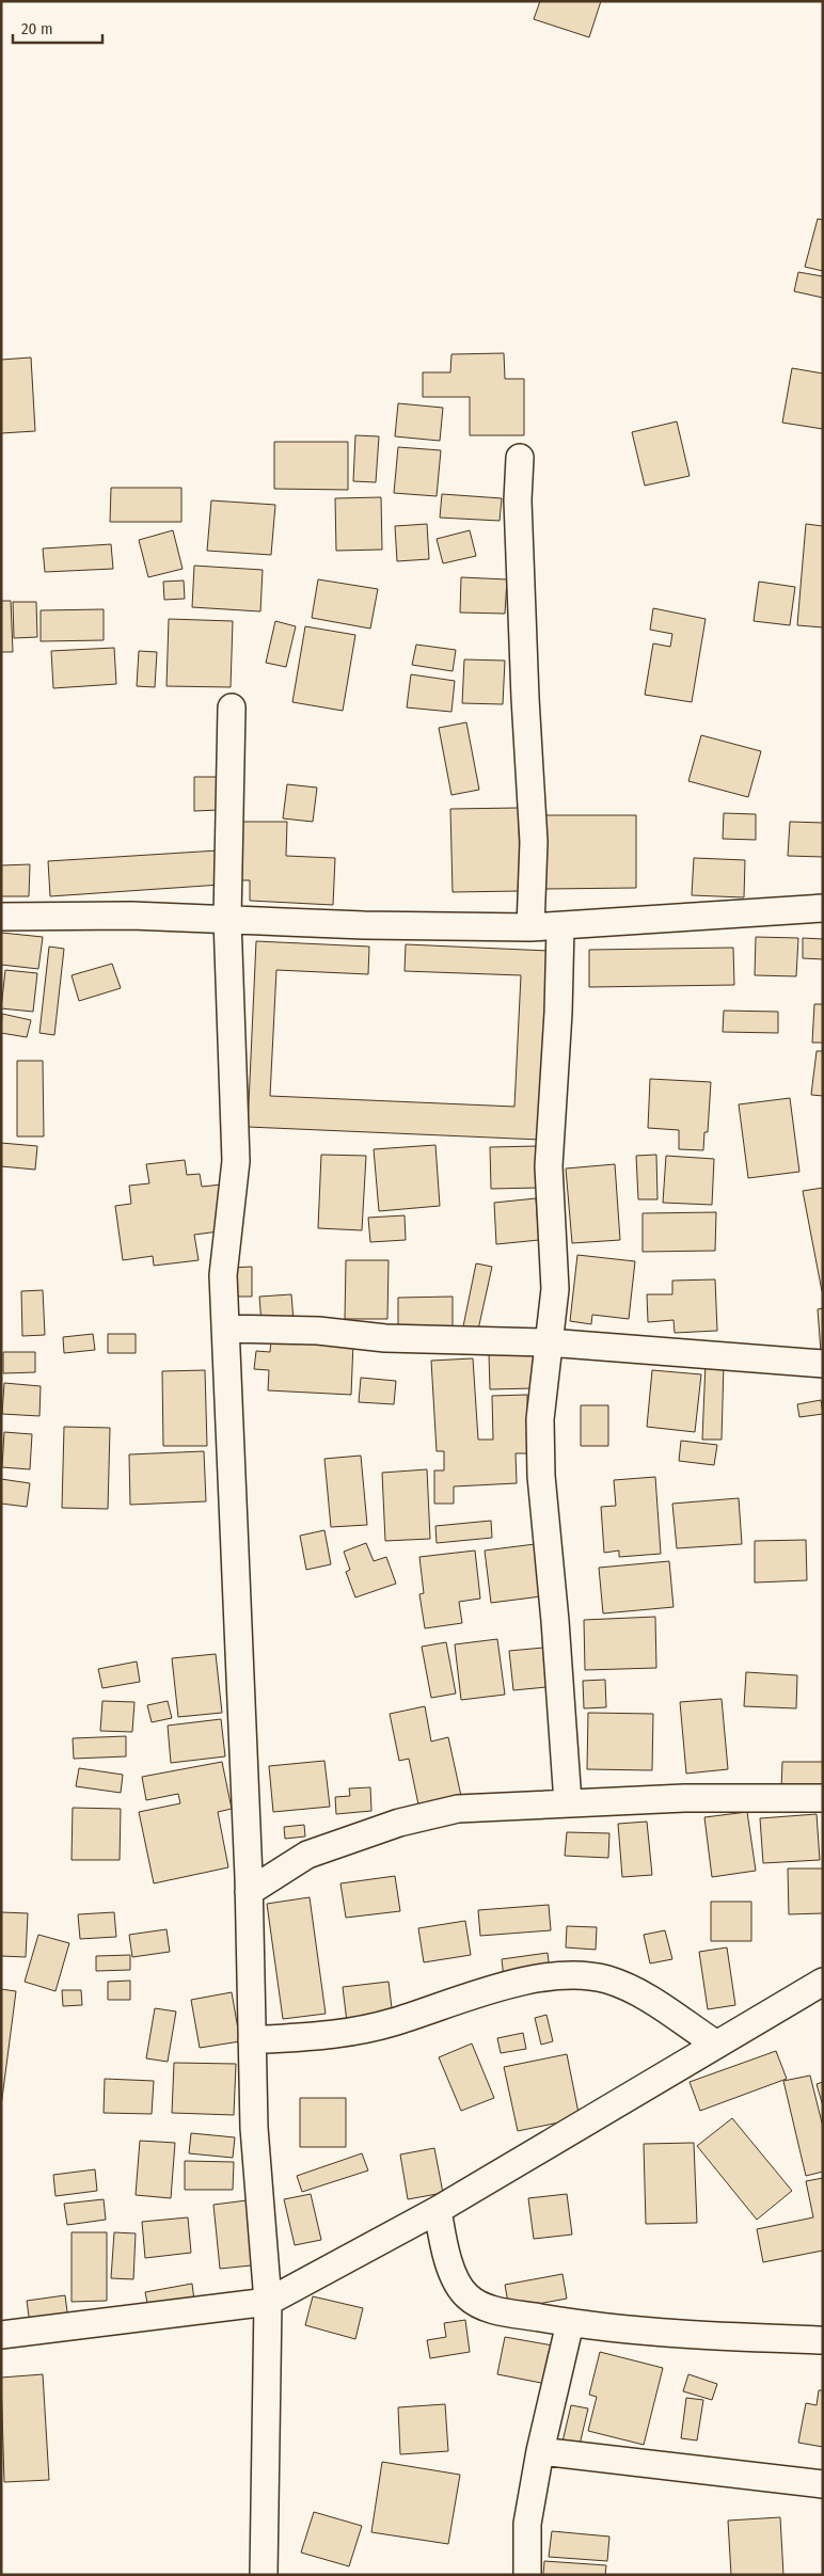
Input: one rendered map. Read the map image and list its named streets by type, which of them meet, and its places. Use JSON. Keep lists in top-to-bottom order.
{
  "scale_bar": "20 m"
}
